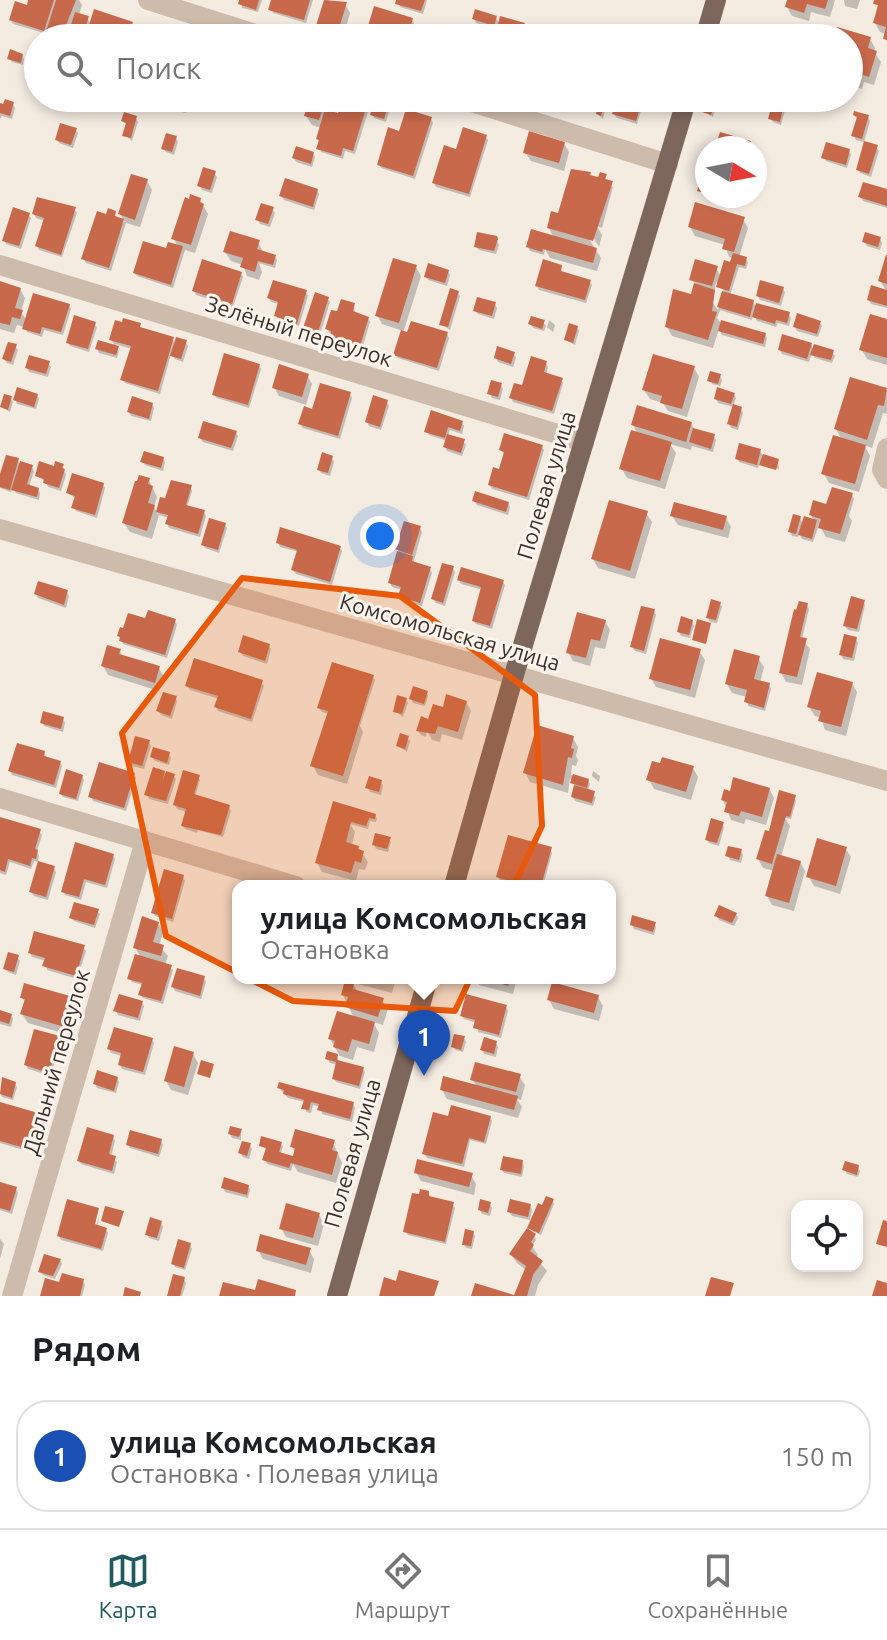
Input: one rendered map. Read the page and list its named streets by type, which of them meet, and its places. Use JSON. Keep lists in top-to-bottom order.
{
  "streets": {
    "main road": ["Полевая улица"],
    "street": ["Зелёный переулок", "Комсомольская улица", "Дальний переулок"]
  },
  "crossings": [
    ["Зелёный переулок", "Полевая улица"],
    ["Полевая улица", "Комсомольская улица"]
  ],
  "north": "right",
  "page": {
    "search": "Поиск",
    "popup": ["улица Комсомольская", "Остановка"],
    "pins": "1",
    "heading": "Рядом",
    "list": [
      {
        "mark": "1",
        "name": "улица Комсомольская",
        "note": "Остановка · Полевая улица",
        "value": "150 m"
      }
    ],
    "nav": ["Карта", "Маршрут", "Сохранённые"]
  }
}
